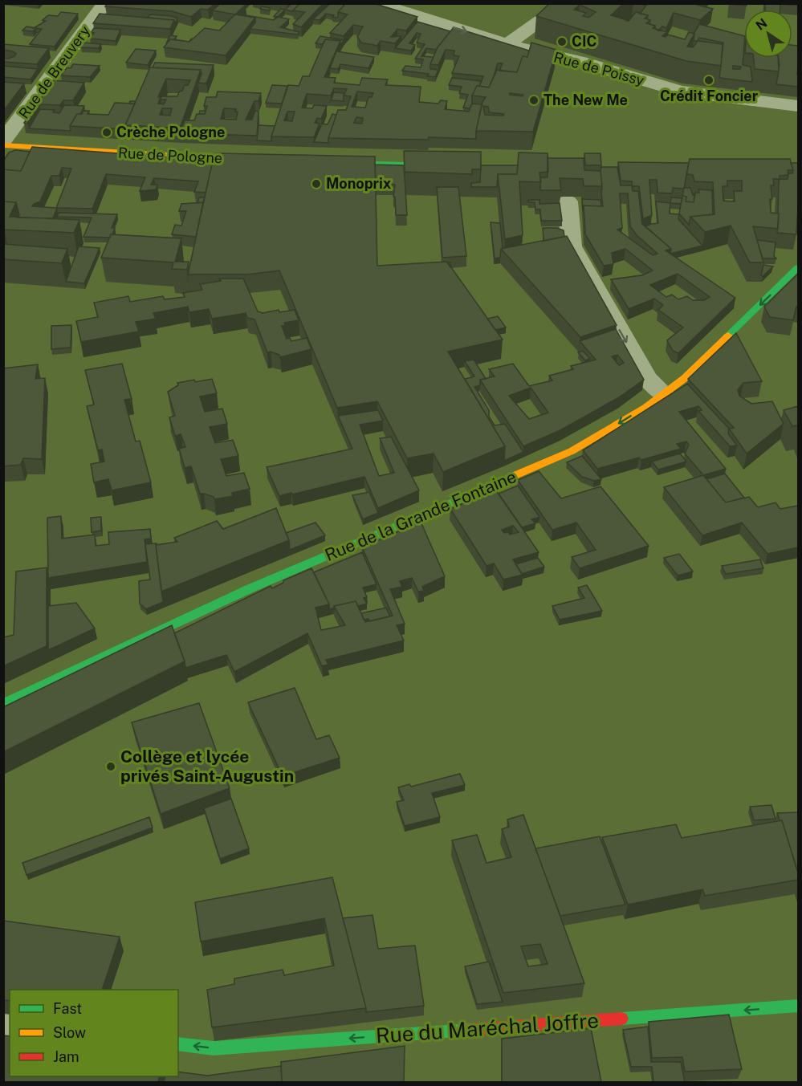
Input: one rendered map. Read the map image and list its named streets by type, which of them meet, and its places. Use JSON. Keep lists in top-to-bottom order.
{
  "streets": {
    "street": [
      "Rue de Poissy",
      "Rue de Breuvery",
      "Rue de Pologne",
      "Rue de la Grande Fontaine",
      "Rue du Maréchal Joffre"
    ]
  },
  "one_way": ["Rue de la Grande Fontaine", "Rue du Maréchal Joffre"],
  "places": [
    "CIC",
    "Crédit Foncier",
    "The New Me",
    "Crèche Pologne",
    "Monoprix",
    "Collège et lycée privés Saint-Augustin"
  ],
  "legend": ["Fast", "Slow", "Jam"],
  "north": "top left"
}
